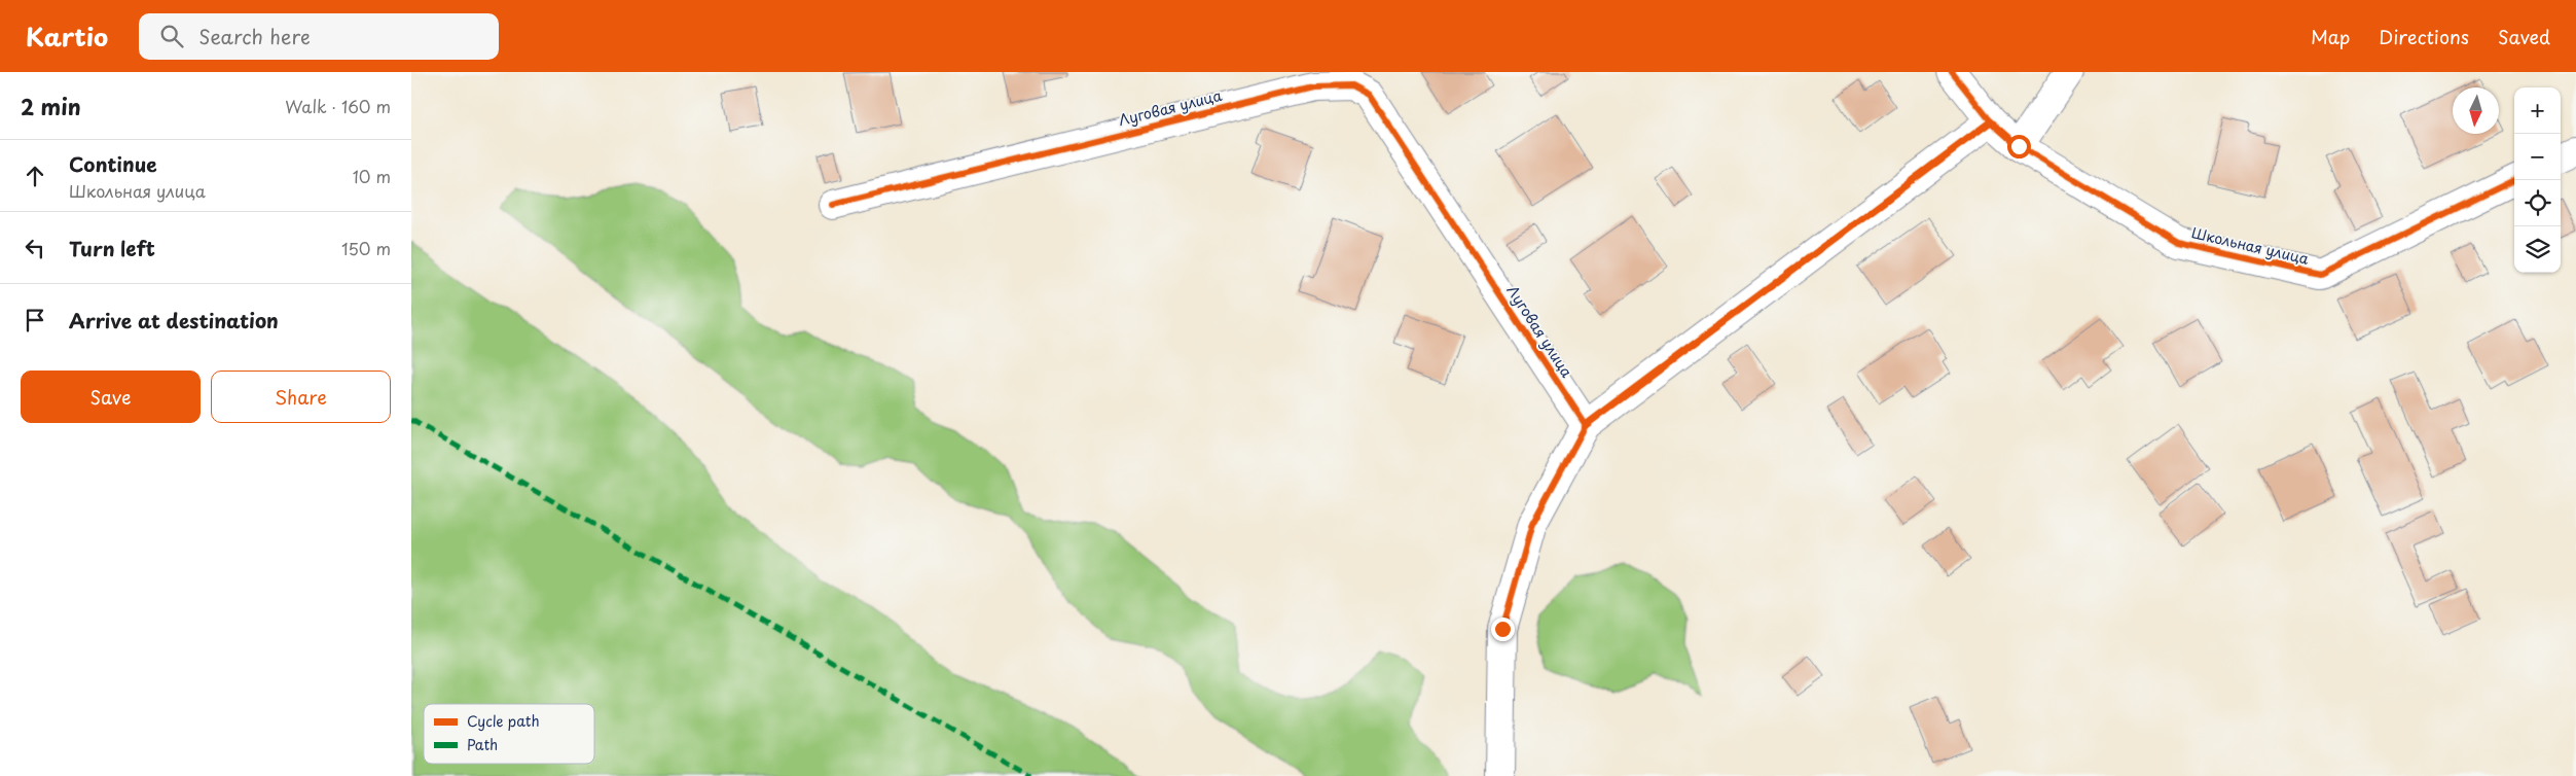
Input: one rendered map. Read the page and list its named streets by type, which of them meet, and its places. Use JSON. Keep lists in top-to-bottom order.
{
  "streets": {
    "street": ["Луговая улица", "Школьная улица"]
  },
  "legend": ["Cycle path", "Path"],
  "north": "bottom",
  "page": {
    "header": "Kartio",
    "search": "Search here",
    "nav": ["Map", "Directions", "Saved"],
    "heading": ["2 min", "Walk · 160 m"],
    "map_buttons": ["+", "−"],
    "list": [
      ["Continue", "Школьная улица", "10 m"],
      ["Turn left", "150 m"],
      "Arrive at destination"
    ],
    "buttons": ["Save", "Share"]
  }
}
